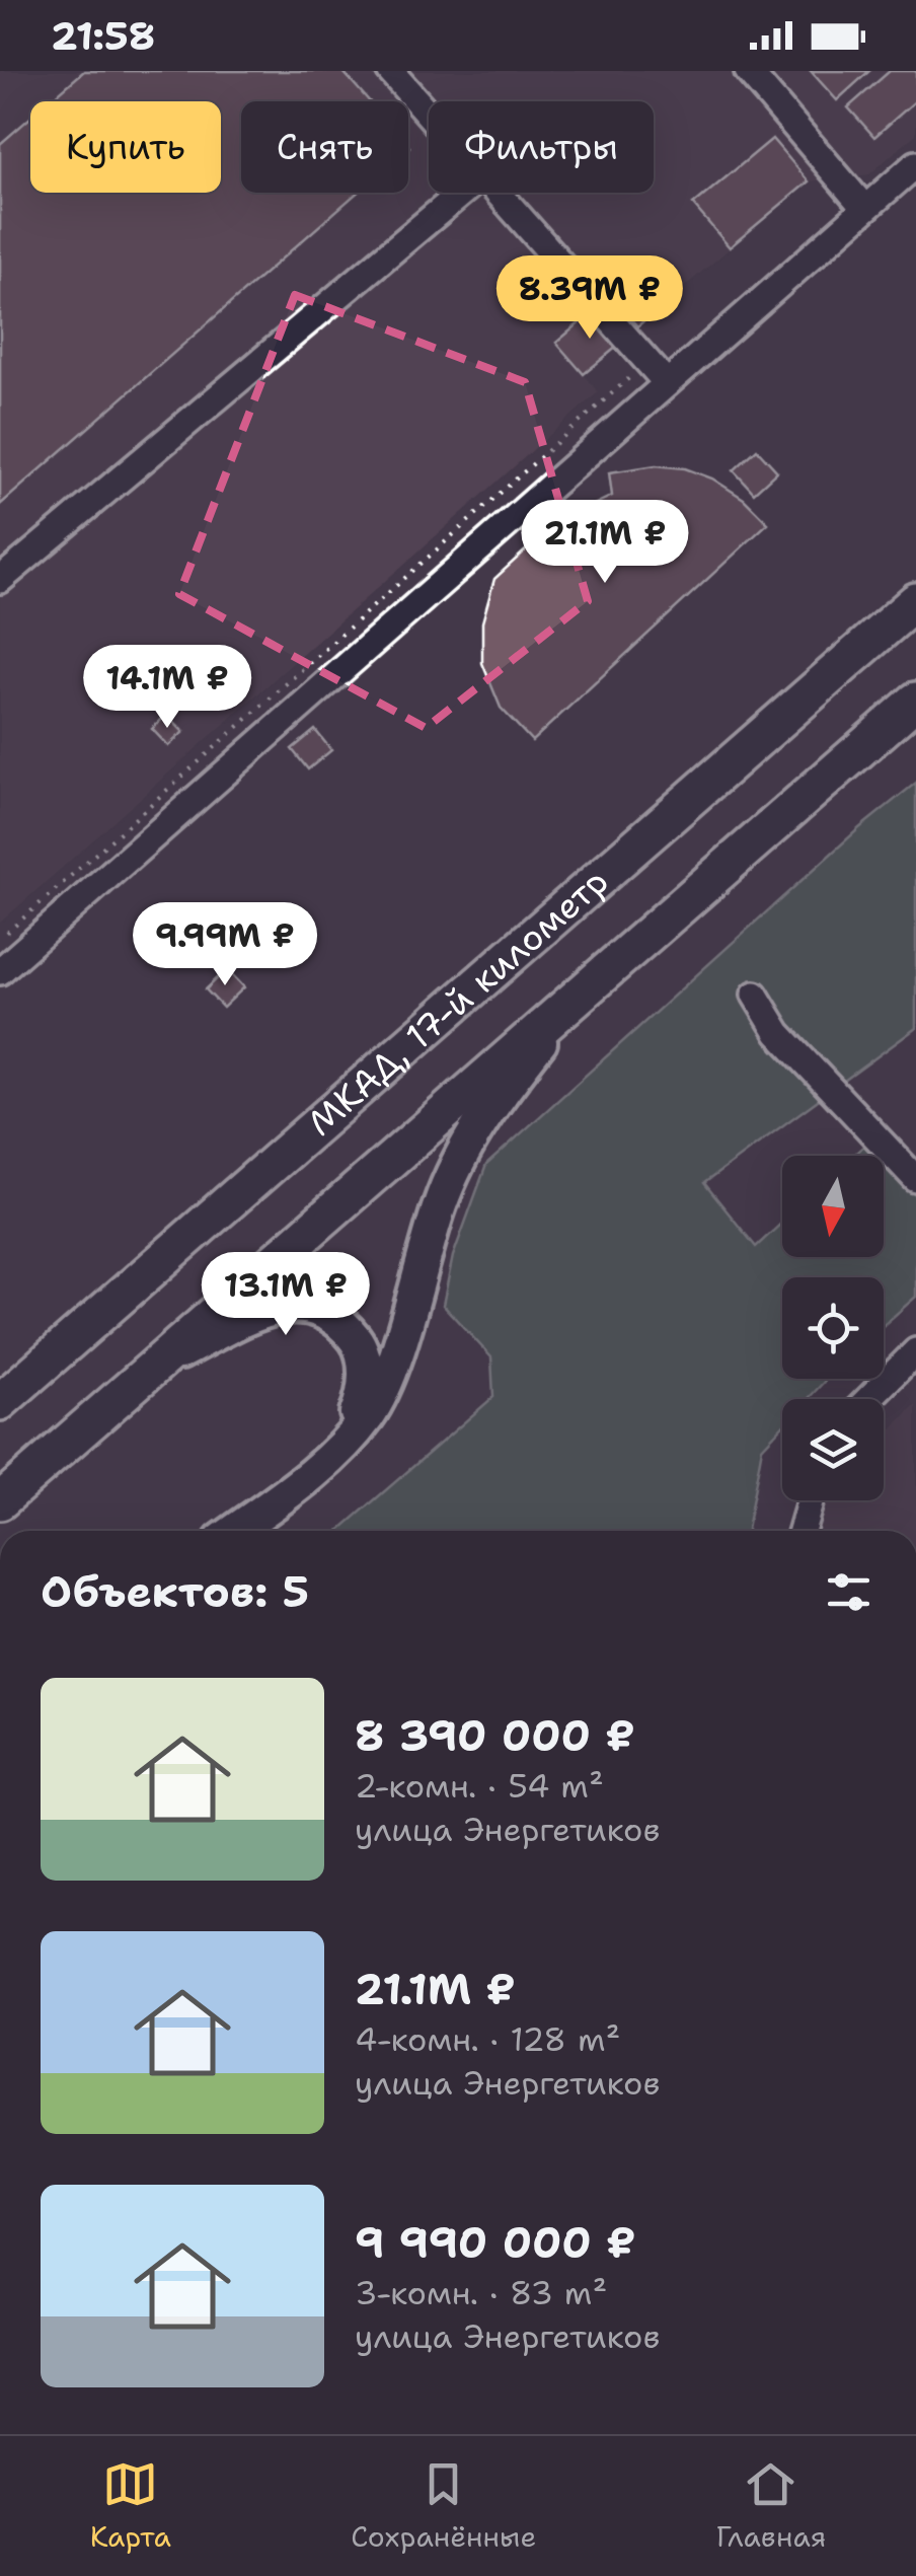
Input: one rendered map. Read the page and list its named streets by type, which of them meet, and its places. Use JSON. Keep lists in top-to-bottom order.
{
  "streets": {
    "highway": ["МКАД, 17-й километр"]
  },
  "north": "bottom",
  "page": {
    "status": "21:58",
    "chip": ["Купить", "Снять", "Фильтры"],
    "price": [
      "8.39M ₽",
      "21.1M ₽",
      "14.1M ₽",
      "9.99M ₽",
      "13.1M ₽"
    ],
    "heading": "Объектов: 5",
    "list": [
      {
        "name": "8 390 000 ₽",
        "note": "2-комн. · 54 m² · улица Энергетиков"
      },
      {
        "name": "21.1M ₽",
        "note": "4-комн. · 128 m² · улица Энергетиков"
      },
      {
        "name": "9 990 000 ₽",
        "note": "3-комн. · 83 m² · улица Энергетиков"
      }
    ],
    "tabs": ["Карта", "Сохранённые", "Главная"]
  }
}
